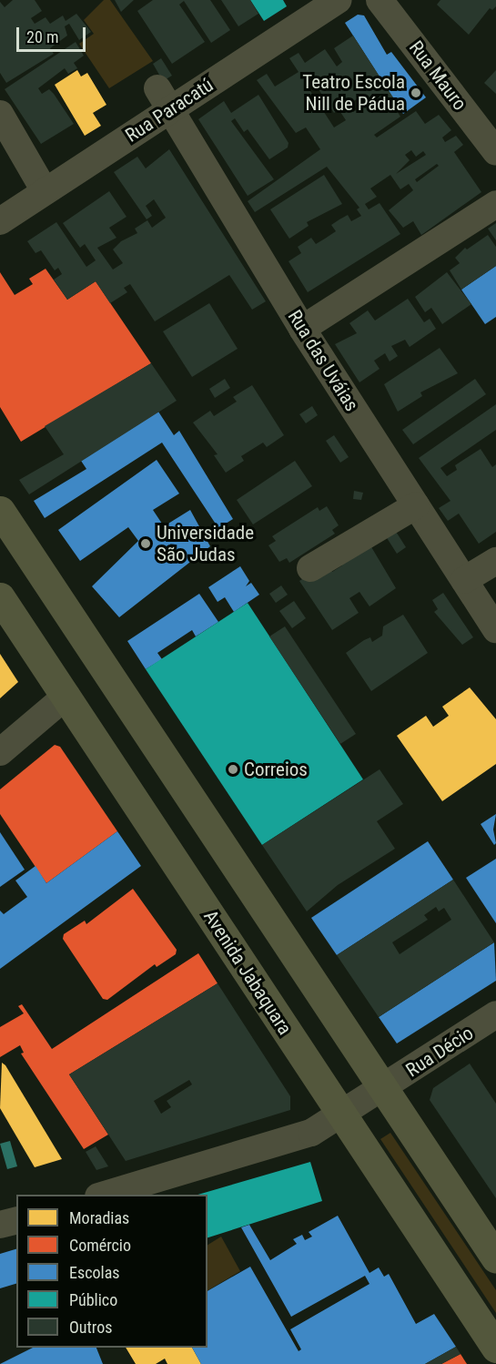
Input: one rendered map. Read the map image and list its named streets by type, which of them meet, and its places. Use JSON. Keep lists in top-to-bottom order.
{
  "streets": {
    "main road": ["Avenida Jabaquara"],
    "street": [
      "Rua Mauro",
      "Rua Paracatú",
      "Rua das Uváias",
      "Rua Décio"
    ]
  },
  "crossings": [
    ["Rua Paracatú", "Rua das Uváias"],
    ["Avenida Jabaquara", "Rua Décio"]
  ],
  "places": ["Teatro Escola Nill de Pádua", "Universidade São Judas", "Correios"],
  "legend": [
    "Moradias",
    "Comércio",
    "Escolas",
    "Público",
    "Outros"
  ],
  "scale_bar": "20 m"
}
